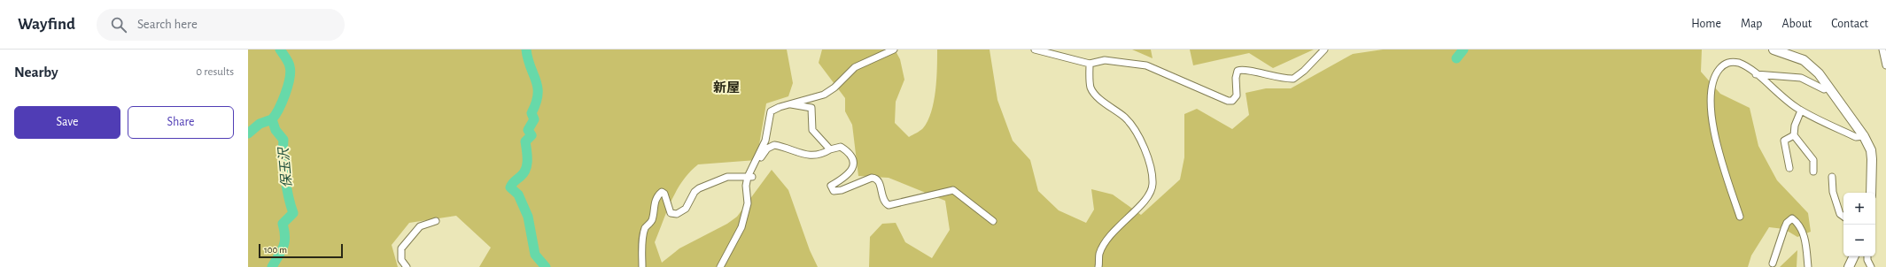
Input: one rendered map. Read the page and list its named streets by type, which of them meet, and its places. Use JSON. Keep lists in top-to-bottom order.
{
  "districts": ["新屋"],
  "water": ["保玉沢"],
  "scale_bar": "100 m",
  "page": {
    "header": "Wayfind",
    "search": "Search here",
    "nav": [
      "Home",
      "Map",
      "About",
      "Contact"
    ],
    "heading": ["Nearby", "0 results"],
    "buttons": ["Save", "Share"],
    "map_buttons": ["+", "−"],
    "scale": "100 m"
  }
}
